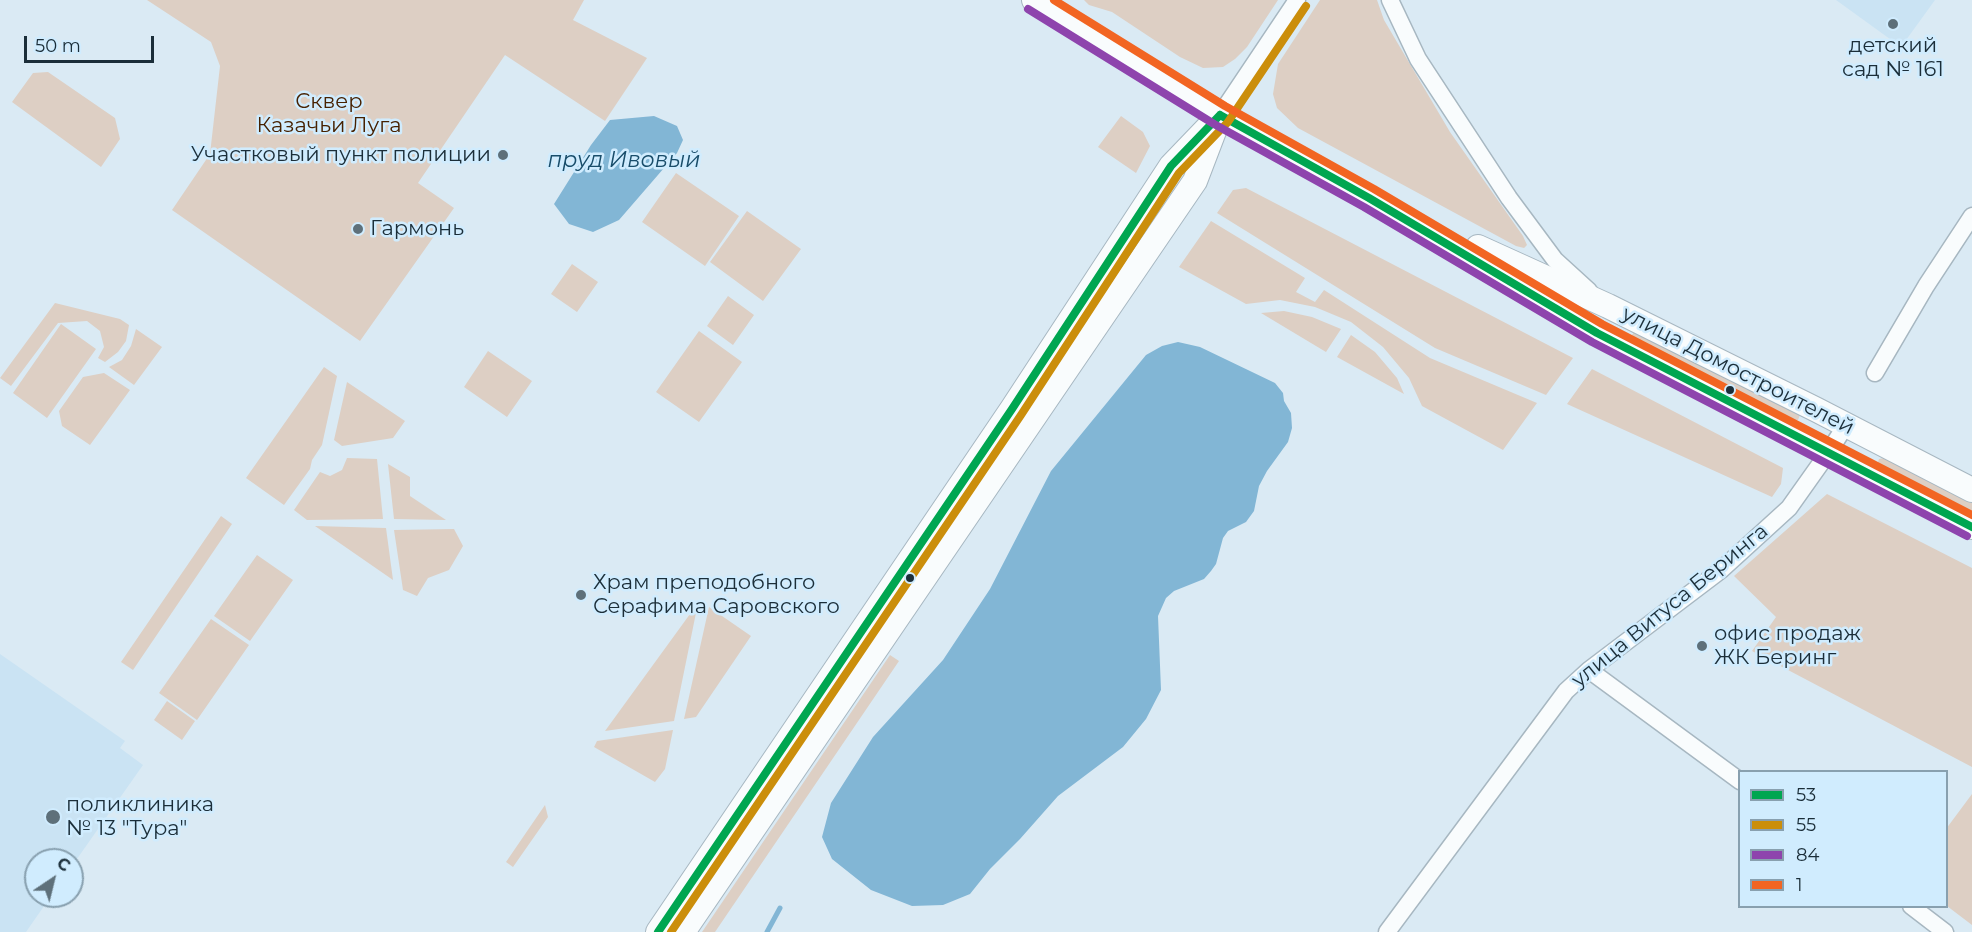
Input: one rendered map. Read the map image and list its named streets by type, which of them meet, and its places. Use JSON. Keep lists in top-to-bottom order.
{
  "streets": {
    "main road": ["улица Домостроителей"],
    "street": ["улица Витуса Беринга"]
  },
  "crossings": [
    ["улица Домостроителей", "улица Витуса Беринга"]
  ],
  "water": ["пруд Ивовый"],
  "parks": ["Сквер Казачьи Луга"],
  "places": [
    "детский сад № 161",
    "Участковый пункт полиции",
    "Гармонь",
    "Храм преподобного Серафима Саровского",
    "офис продаж ЖК Беринг",
    "поликлиника № 13 \"Тура\""
  ],
  "lines": [
    "transit line 1",
    "transit line 55",
    "transit line 84",
    "transit line 53"
  ],
  "legend": [
    "53",
    "55",
    "84",
    "1"
  ],
  "scale_bar": "50 m",
  "north": "top right"
}
